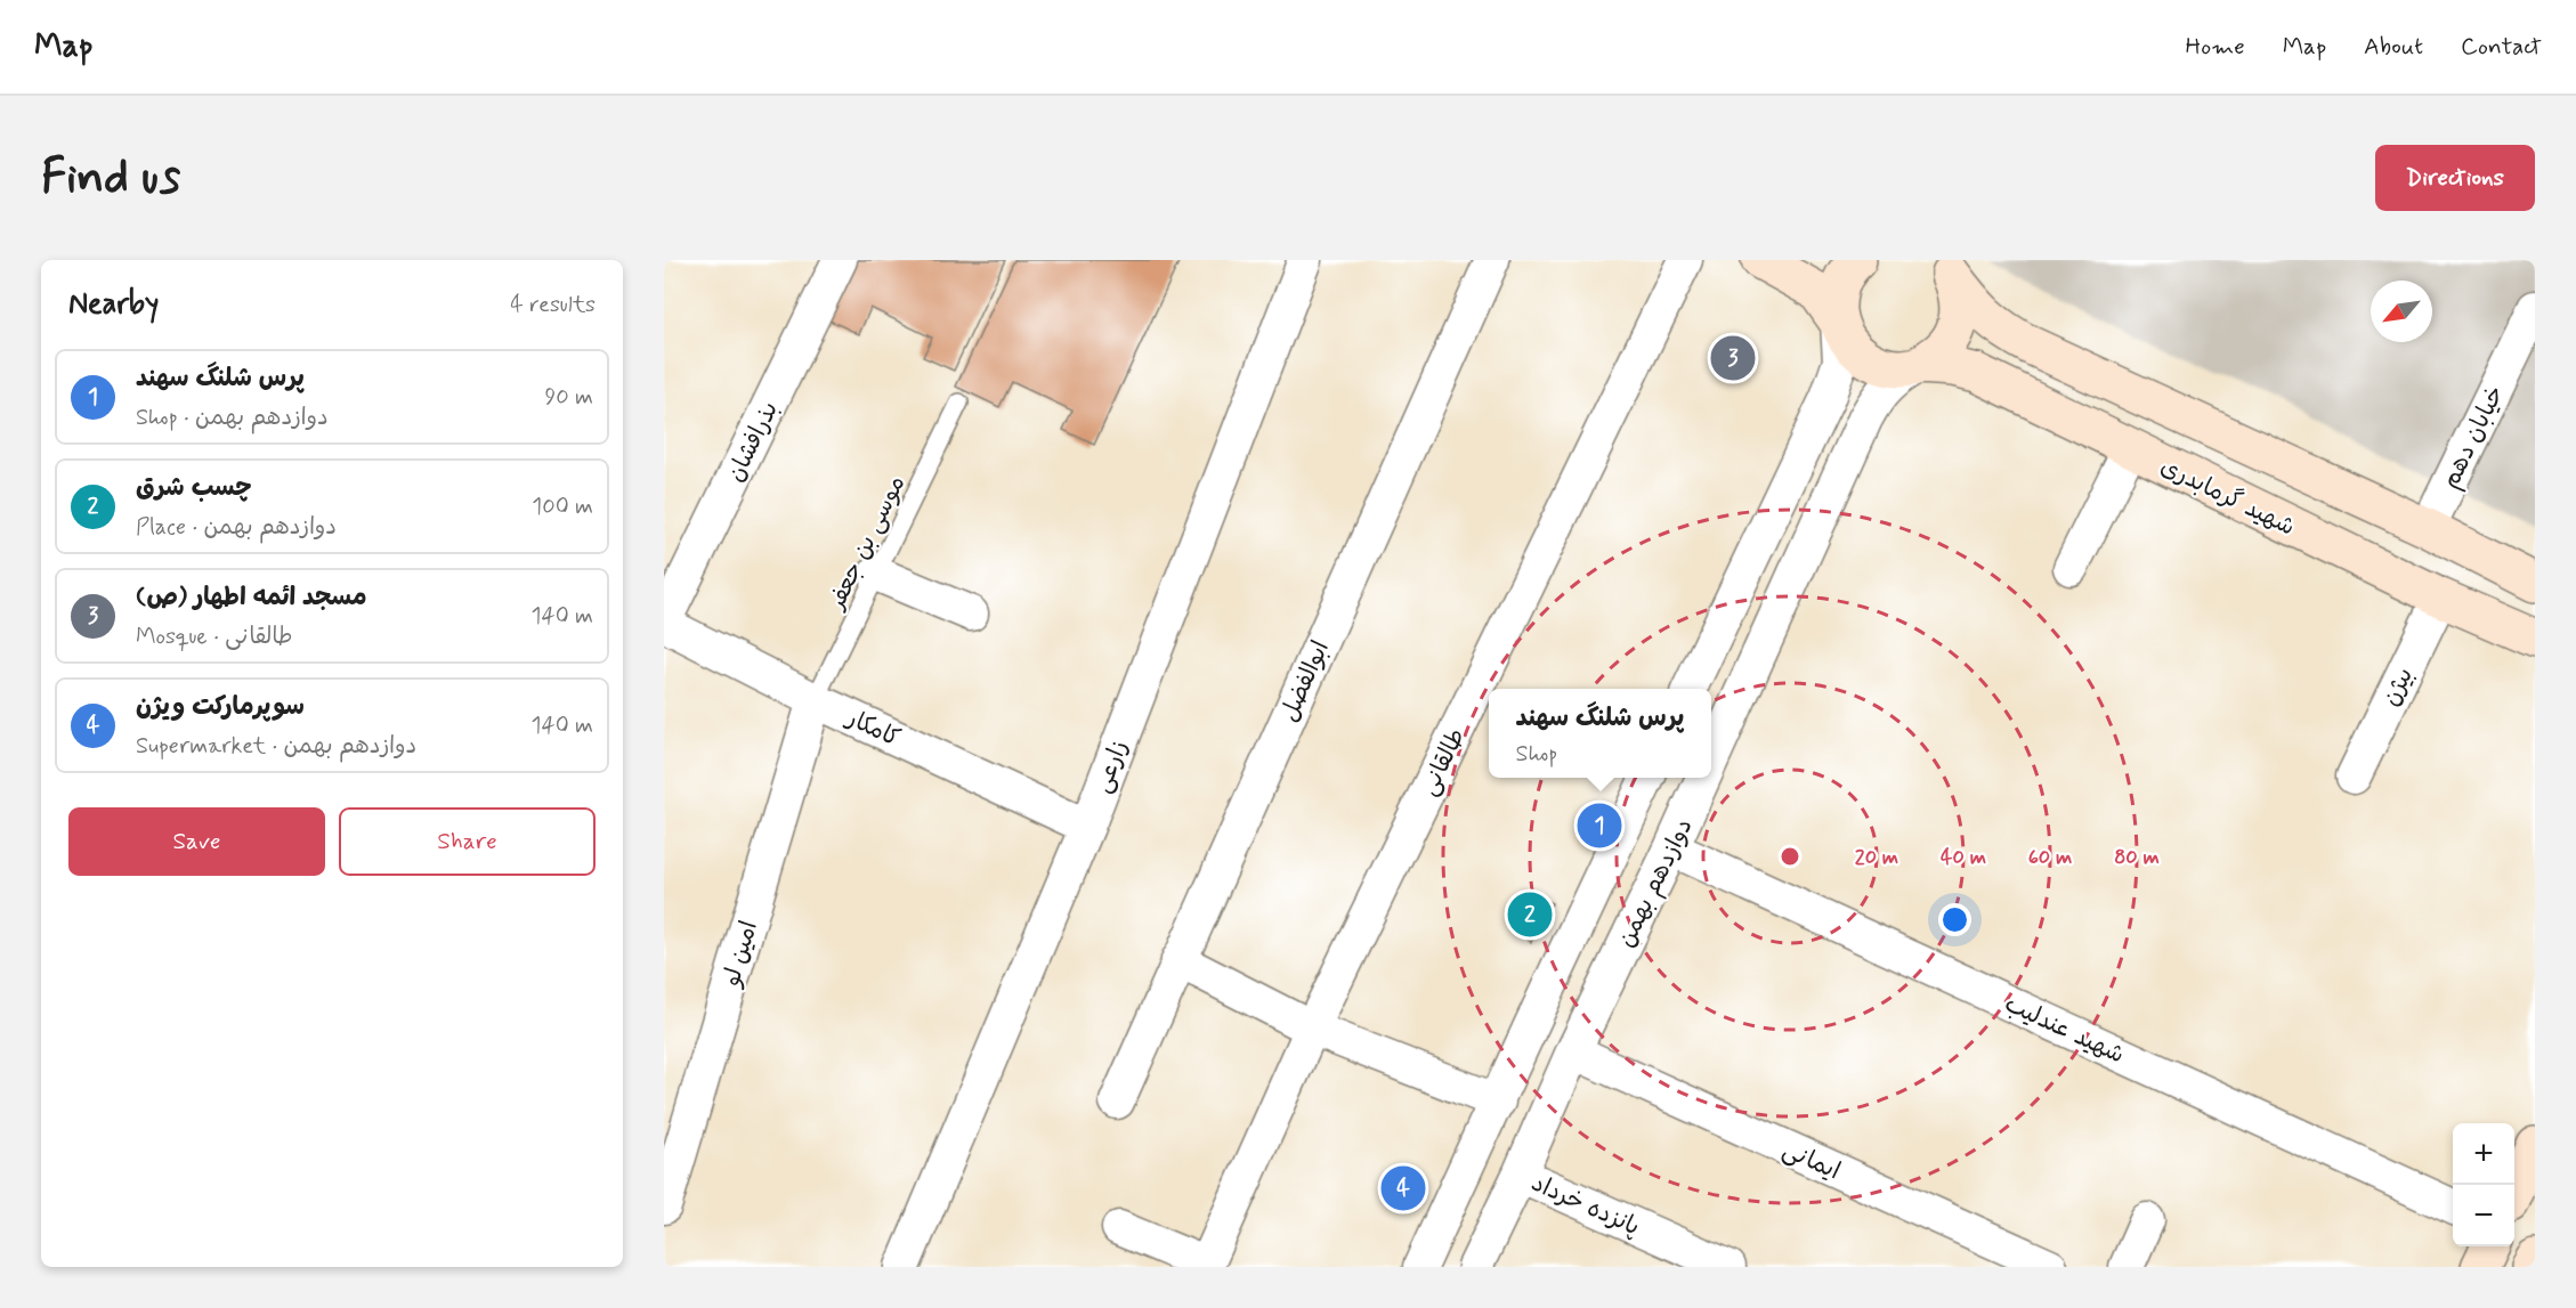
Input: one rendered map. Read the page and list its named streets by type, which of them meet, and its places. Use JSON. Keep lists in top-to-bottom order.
{
  "streets": {
    "main road": ["شهید گرمابدری"],
    "street": [
      "خیابان دهم",
      "بذرافشان",
      "ابوالفضل",
      "بیژن",
      "کامکار",
      "طالقانی",
      "زارعی",
      "دوازدهم بهمن",
      "امین لو",
      "شهید عندلیب",
      "ایمانی",
      "پانزده خرداد"
    ],
    "lane": ["موسی بن جعفر"]
  },
  "crossings": [
    ["بذرافشان", "کامکار"],
    ["شهید گرمابدری", "بیژن"],
    ["شهید گرمابدری", "دوازدهم بهمن"],
    ["موسی بن جعفر", "کامکار"],
    ["موسی بن جعفر", "امین لو"],
    ["کامکار", "زارعی"],
    ["کامکار", "امین لو"],
    ["دوازدهم بهمن", "شهید عندلیب"],
    ["دوازدهم بهمن", "ایمانی"],
    ["دوازدهم بهمن", "پانزده خرداد"]
  ],
  "north": "bottom left",
  "page": {
    "header": "Map",
    "nav": [
      "Home",
      "Map",
      "About",
      "Contact"
    ],
    "buttons": [
      "Directions",
      ["Save", "Share"]
    ],
    "title": "Find us",
    "heading": ["Nearby", "4 results"],
    "pins": [
      "3",
      "1",
      "2",
      "4"
    ],
    "list": [
      {
        "mark": "1",
        "name": "پرس شلنگ سهند",
        "note": "Shop · دوازدهم بهمن",
        "value": "90 m"
      },
      {
        "mark": "2",
        "name": "چسب شرق",
        "note": "Place · دوازدهم بهمن",
        "value": "100 m"
      },
      {
        "mark": "3",
        "name": "مسجد ائمه اطهار (ص)",
        "note": "Mosque · طالقانی",
        "value": "140 m"
      },
      {
        "mark": "4",
        "name": "سوپرمارکت ویژن",
        "note": "Supermarket · دوازدهم بهمن",
        "value": "140 m"
      }
    ],
    "popup": ["پرس شلنگ سهند", "Shop"],
    "map_buttons": ["+", "−"]
  },
  "rings": [
    "20 m",
    "40 m",
    "60 m",
    "80 m"
  ]
}
